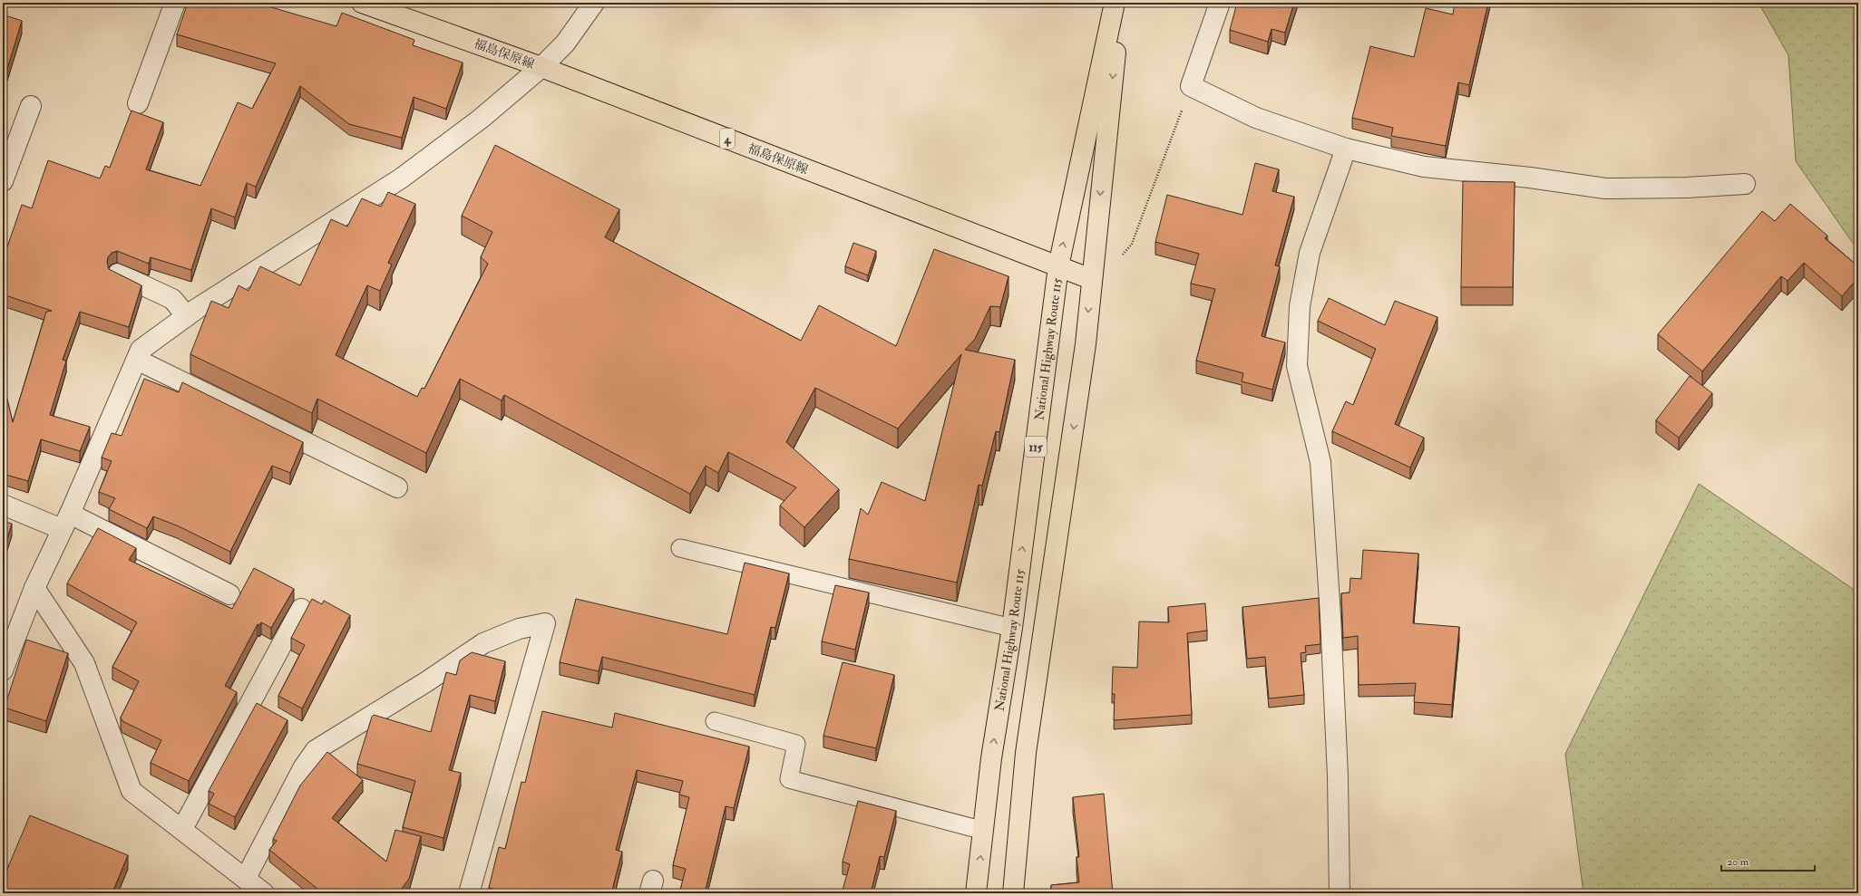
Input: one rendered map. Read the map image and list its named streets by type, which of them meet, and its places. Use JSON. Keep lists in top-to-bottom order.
{
  "streets": {
    "main road": [
      "福島保原線",
      "4",
      "National Highway Route 115",
      "115"
    ]
  },
  "crossings": [
    ["福島保原線", "National Highway Route 115"]
  ],
  "scale_bar": "20 m"
}
